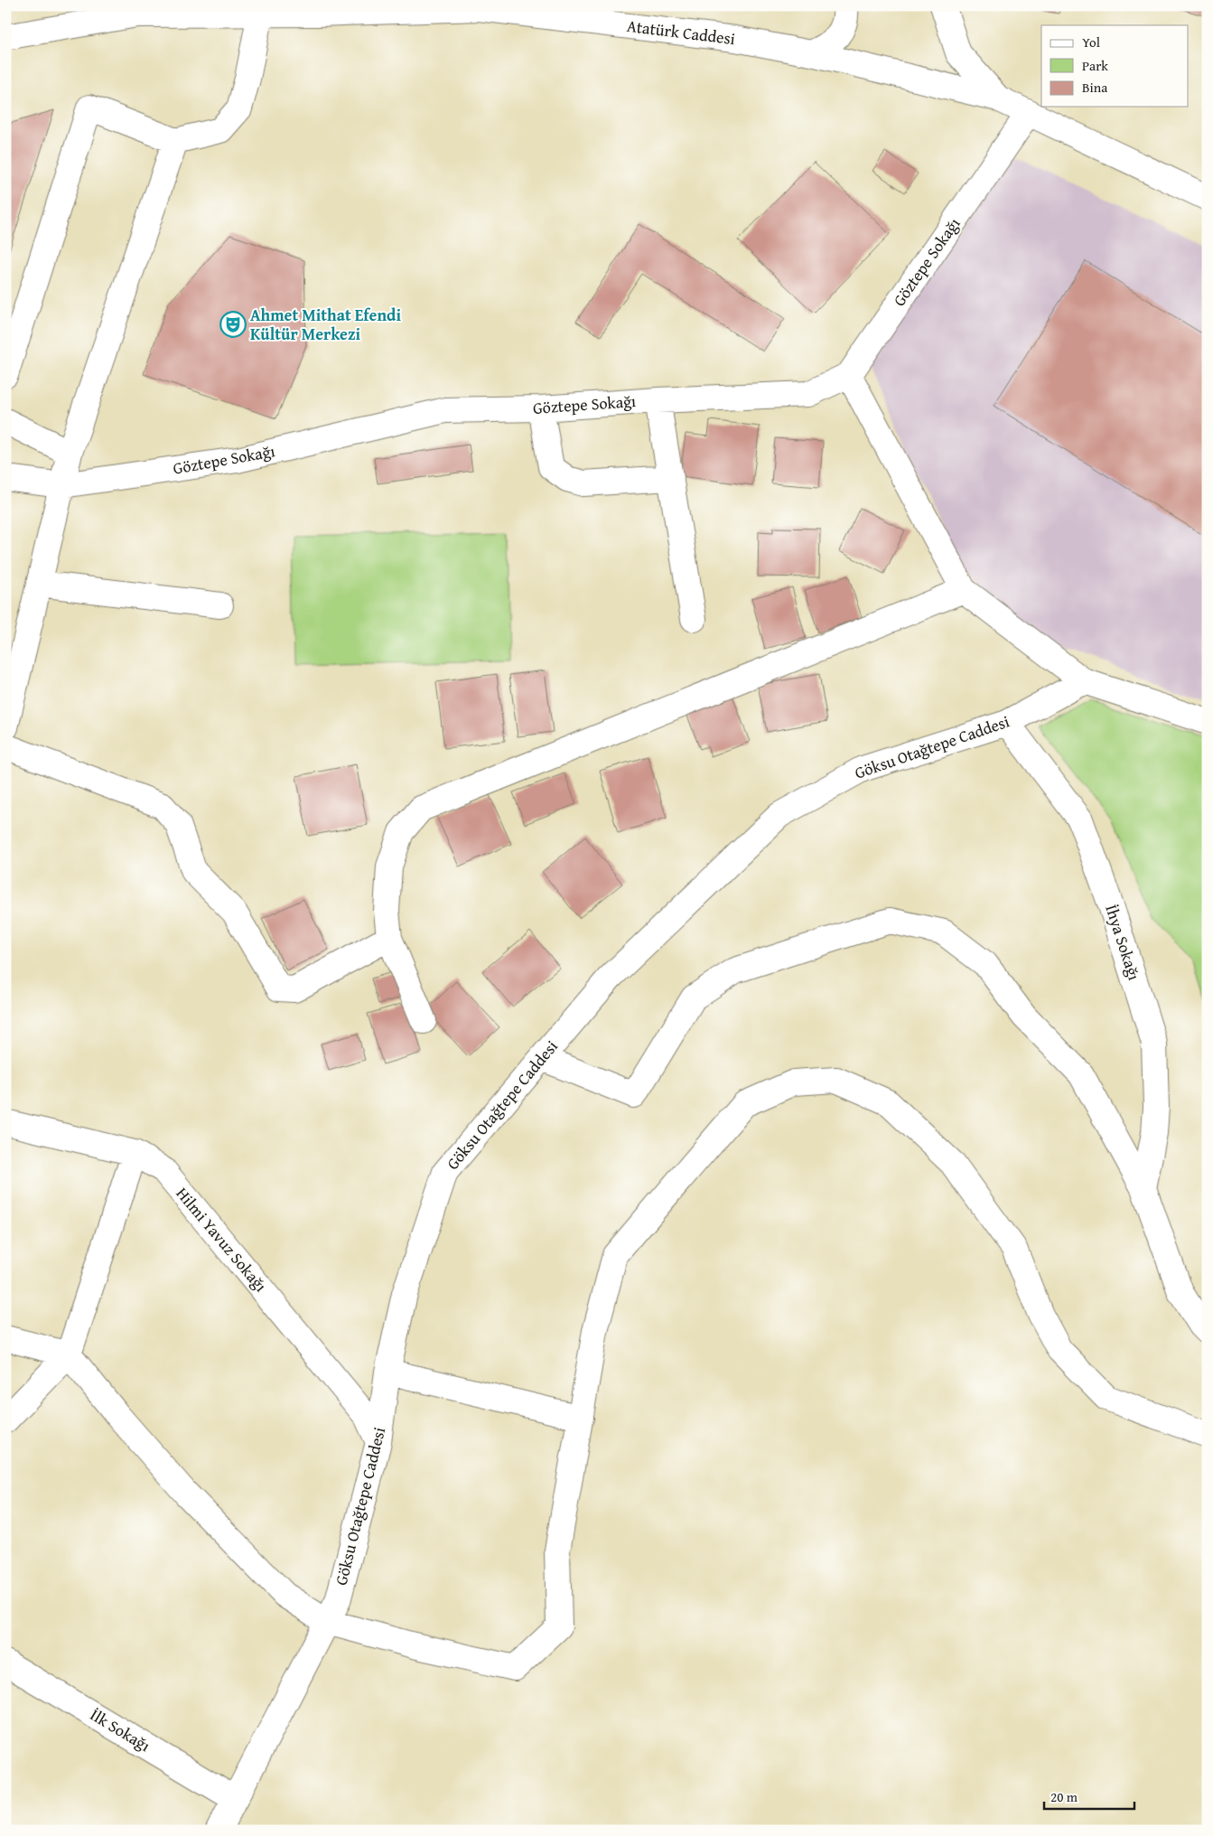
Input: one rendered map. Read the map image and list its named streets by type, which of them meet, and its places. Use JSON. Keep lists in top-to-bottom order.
{
  "streets": {
    "street": [
      "Atatürk Caddesi",
      "Göztepe Sokağı",
      "Göksu Otağtepe Caddesi",
      "İhya Sokağı",
      "Hilmi Yavuz Sokağı",
      "İlk Sokağı"
    ]
  },
  "crossings": [
    ["Göksu Otağtepe Caddesi", "İhya Sokağı"],
    ["Göksu Otağtepe Caddesi", "Hilmi Yavuz Sokağı"],
    ["Göksu Otağtepe Caddesi", "İlk Sokağı"]
  ],
  "places": {
    "theatre": ["Ahmet Mithat Efendi Kültür Merkezi"]
  },
  "legend": ["Yol", "Park", "Bina"],
  "scale_bar": "20 m"
}
